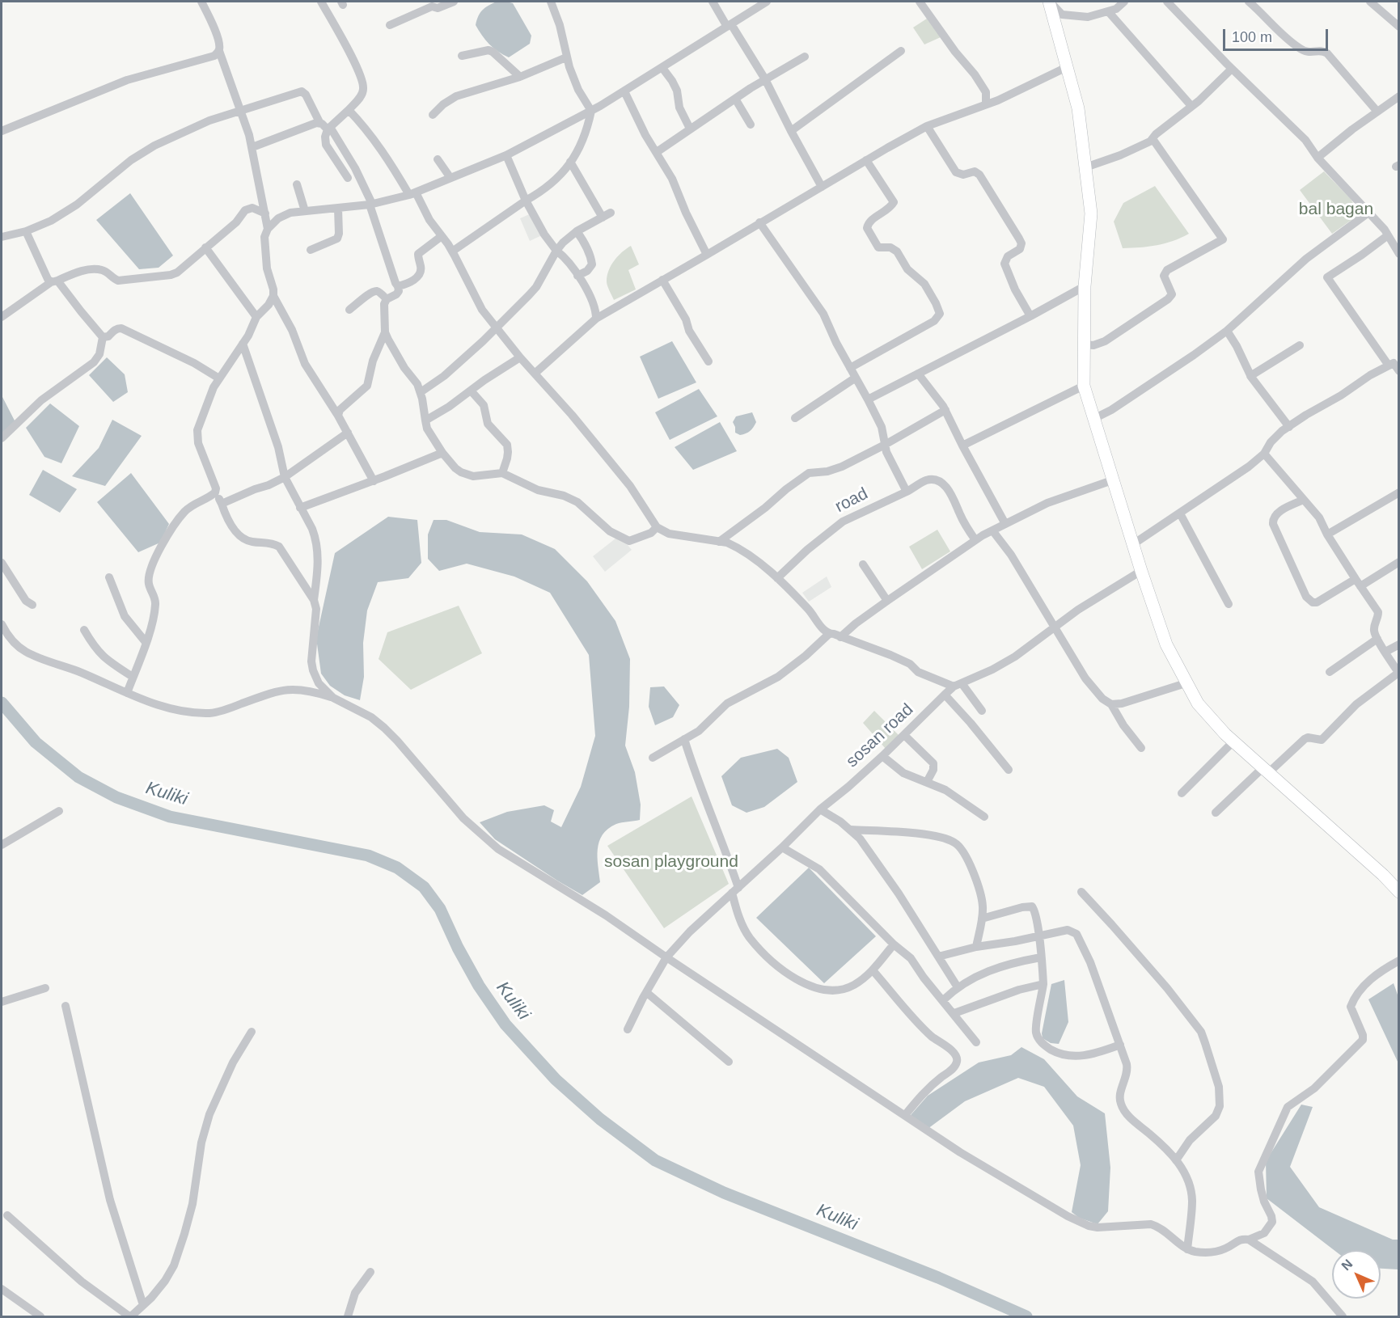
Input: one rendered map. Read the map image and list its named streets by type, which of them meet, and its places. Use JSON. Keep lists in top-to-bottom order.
{
  "streets": {
    "street": ["road", "sosan road"]
  },
  "water": ["Kuliki"],
  "parks": ["bal bagan", "sosan playground"],
  "scale_bar": "100 m",
  "north": "top left"
}
